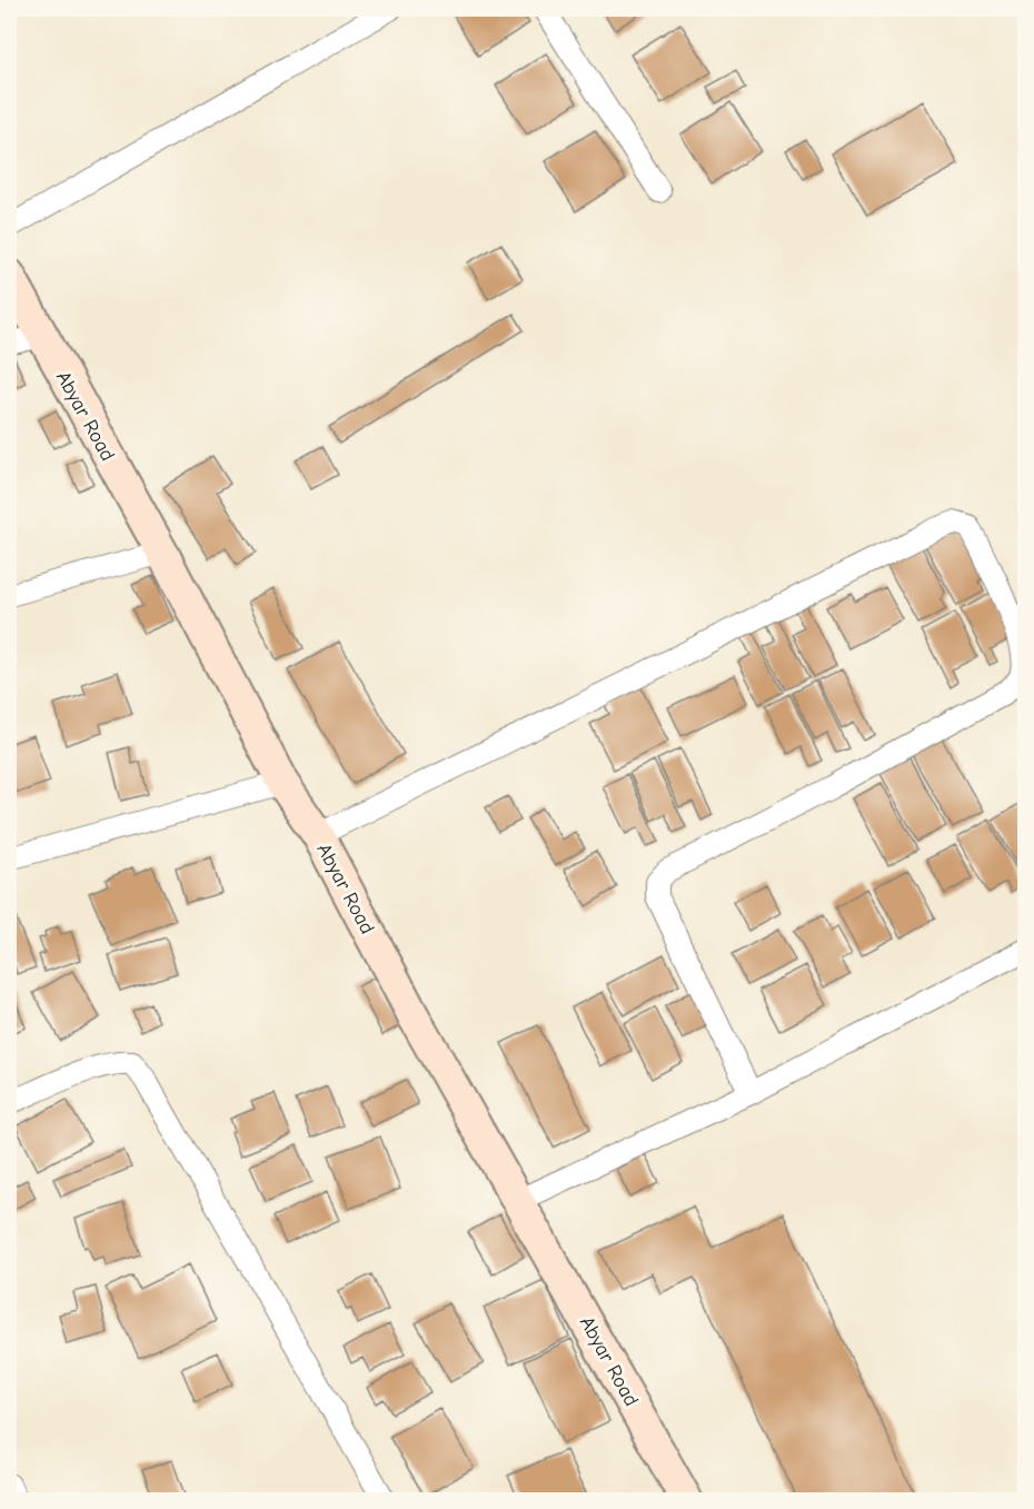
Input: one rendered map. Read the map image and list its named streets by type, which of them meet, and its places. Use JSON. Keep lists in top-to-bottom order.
{
  "streets": {
    "main road": ["Abyar Road"]
  }
}
